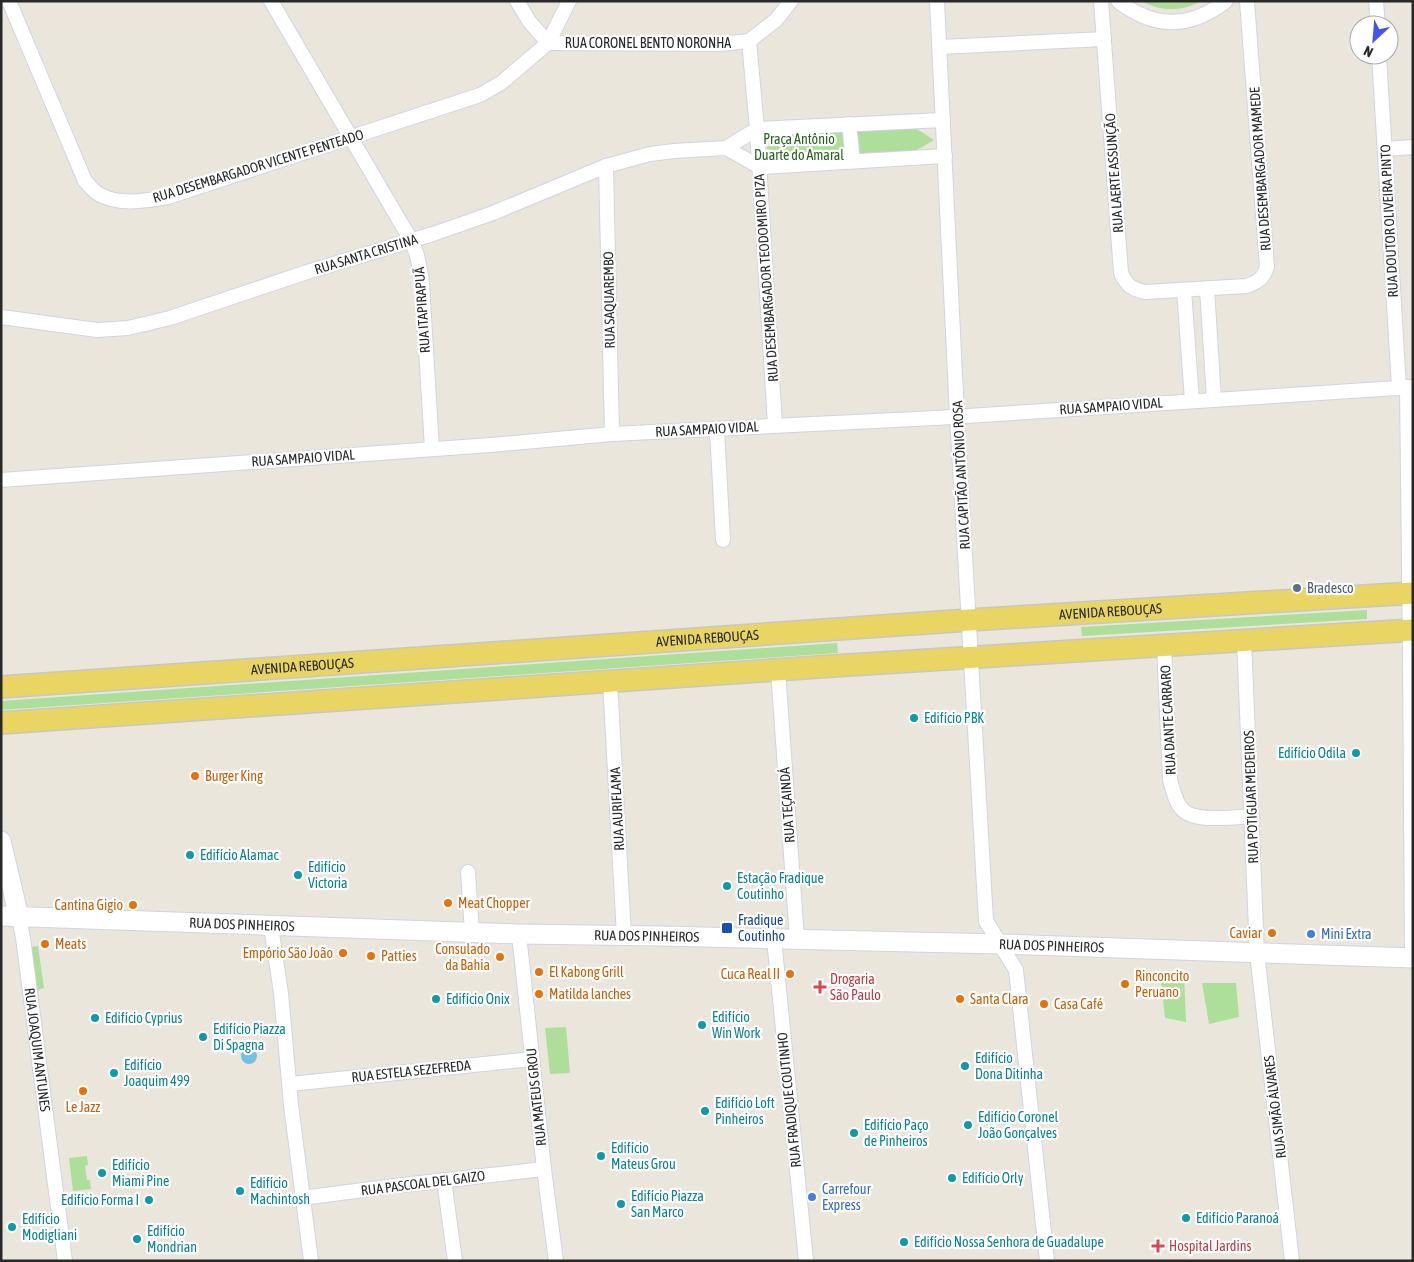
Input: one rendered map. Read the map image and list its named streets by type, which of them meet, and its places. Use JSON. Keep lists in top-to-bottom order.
{
  "streets": {
    "main road": ["AVENIDA REBOUÇAS", "RUA DOS PINHEIROS", "RUA JOAQUIM ANTUNES"],
    "street": [
      "RUA CORONEL BENTO NORONHA",
      "RUA DESEMBARGADOR VICENTE PENTEADO",
      "RUA DESEMBARGADOR MAMEDE",
      "RUA LAERTE ASSUNÇÃO",
      "RUA DOUTOR OLIVEIRA PINTO",
      "RUA SANTA CRISTINA",
      "RUA DESEMBARGADOR TEODOMIRO PIZA",
      "RUA SAQUAREMBO",
      "RUA ITAPIRAPUÃ",
      "RUA SAMPAIO VIDAL",
      "RUA CAPITÃO ANTÔNIO ROSA",
      "RUA DANTE CARRARO",
      "RUA POTIGUAR MEDEIROS",
      "RUA TEÇAINDÁ",
      "RUA AURIFLAMA",
      "RUA ESTELA SEZEFREDA",
      "RUA MATEUS GROU",
      "RUA FRADIQUE COUTINHO",
      "RUA SIMÃO ÁLVARES",
      "RUA PASCOAL DEL GAIZO"
    ]
  },
  "crossings": [
    ["RUA CORONEL BENTO NORONHA", "RUA DESEMBARGADOR VICENTE PENTEADO"],
    ["RUA CORONEL BENTO NORONHA", "RUA DESEMBARGADOR TEODOMIRO PIZA"],
    ["RUA DESEMBARGADOR VICENTE PENTEADO", "RUA ITAPIRAPUÃ"],
    ["RUA DESEMBARGADOR MAMEDE", "RUA LAERTE ASSUNÇÃO"],
    ["RUA DOUTOR OLIVEIRA PINTO", "RUA SAMPAIO VIDAL"],
    ["RUA DOUTOR OLIVEIRA PINTO", "AVENIDA REBOUÇAS"],
    ["RUA DOUTOR OLIVEIRA PINTO", "RUA DOS PINHEIROS"],
    ["RUA SANTA CRISTINA", "RUA DESEMBARGADOR TEODOMIRO PIZA"],
    ["RUA SANTA CRISTINA", "RUA SAQUAREMBO"],
    ["RUA SANTA CRISTINA", "RUA ITAPIRAPUÃ"],
    ["RUA DESEMBARGADOR TEODOMIRO PIZA", "RUA SAMPAIO VIDAL"],
    ["RUA SAQUAREMBO", "RUA SAMPAIO VIDAL"],
    ["RUA ITAPIRAPUÃ", "RUA SAMPAIO VIDAL"],
    ["RUA SAMPAIO VIDAL", "RUA CAPITÃO ANTÔNIO ROSA"],
    ["RUA CAPITÃO ANTÔNIO ROSA", "AVENIDA REBOUÇAS"],
    ["RUA CAPITÃO ANTÔNIO ROSA", "RUA DOS PINHEIROS"],
    ["RUA DANTE CARRARO", "RUA POTIGUAR MEDEIROS"],
    ["RUA POTIGUAR MEDEIROS", "RUA DOS PINHEIROS"],
    ["RUA POTIGUAR MEDEIROS", "RUA SIMÃO ÁLVARES"],
    ["RUA TEÇAINDÁ", "RUA DOS PINHEIROS"],
    ["RUA AURIFLAMA", "RUA DOS PINHEIROS"],
    ["RUA DOS PINHEIROS", "RUA JOAQUIM ANTUNES"],
    ["RUA DOS PINHEIROS", "RUA MATEUS GROU"],
    ["RUA DOS PINHEIROS", "RUA FRADIQUE COUTINHO"],
    ["RUA DOS PINHEIROS", "RUA SIMÃO ÁLVARES"],
    ["RUA ESTELA SEZEFREDA", "RUA MATEUS GROU"],
    ["RUA MATEUS GROU", "RUA PASCOAL DEL GAIZO"]
  ],
  "parks": ["Praça Antônio Duarte do Amaral"],
  "places": {
    "other": [
      "Bradesco",
      "Edifício PBK",
      "Edifício Odila",
      "Burger King",
      "Edifício Alamac",
      "Edifício Victoria",
      "Estação Fradique Coutinho",
      "Meat Chopper",
      "Cantina Gigio",
      "Caviar",
      "Mini Extra",
      "Meats",
      "Empório São João",
      "Patties",
      "Consulado da Bahia",
      "El Kabong Grill",
      "Cuca Real II",
      "Rinconcito Peruano",
      "Matilda lanches",
      "Edifício Onix",
      "Santa Clara",
      "Casa Café",
      "Edifício Cyprius",
      "Edifício Win Work",
      "Edifício Piazza Di Spagna",
      "Edifício Dona Ditinha",
      "Edifício Joaquim 499",
      "Le Jazz",
      "Edifício Loft Pinheiros",
      "Edifício Coronel João Gonçalves",
      "Edifício Paço de Pinheiros",
      "Edifício Mateus Grou",
      "Edifício Miami Pine",
      "Edifício Orly",
      "Edifício Machintosh",
      "Carrefour Express",
      "Edifício Forma I",
      "Edifício Piazza San Marco",
      "Edifício Paranoá",
      "Edifício Modigliani",
      "Edifício Mondrian",
      "Edifício Nossa Senhora de Guadalupe"
    ],
    "transit": ["Fradique Coutinho"],
    "health": ["Drogaria São Paulo", "Hospital Jardins"]
  },
  "north": "bottom left"
}
